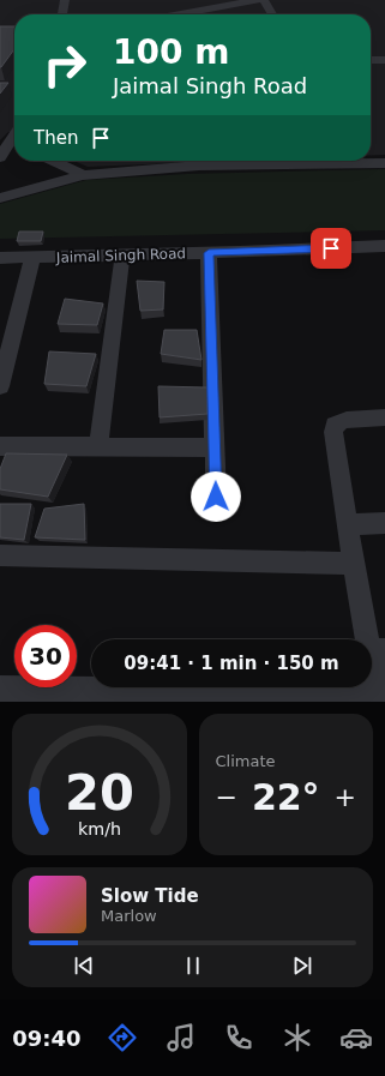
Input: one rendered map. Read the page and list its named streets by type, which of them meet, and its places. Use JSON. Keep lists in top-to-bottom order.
{
  "streets": {
    "street": ["Jaimal Singh Road"]
  },
  "page": {
    "turn": ["100 m", "Jaimal Singh Road"],
    "then": "Then",
    "limit": "30",
    "trip": "09:41 · 1 min · 150 m",
    "tile": "Climate",
    "heat": ["−", "22°", "+"],
    "song": ["Slow Tide", "Marlow"],
    "tabs": "09:40",
    "gauge": ["20", "km/h"]
  }
}
